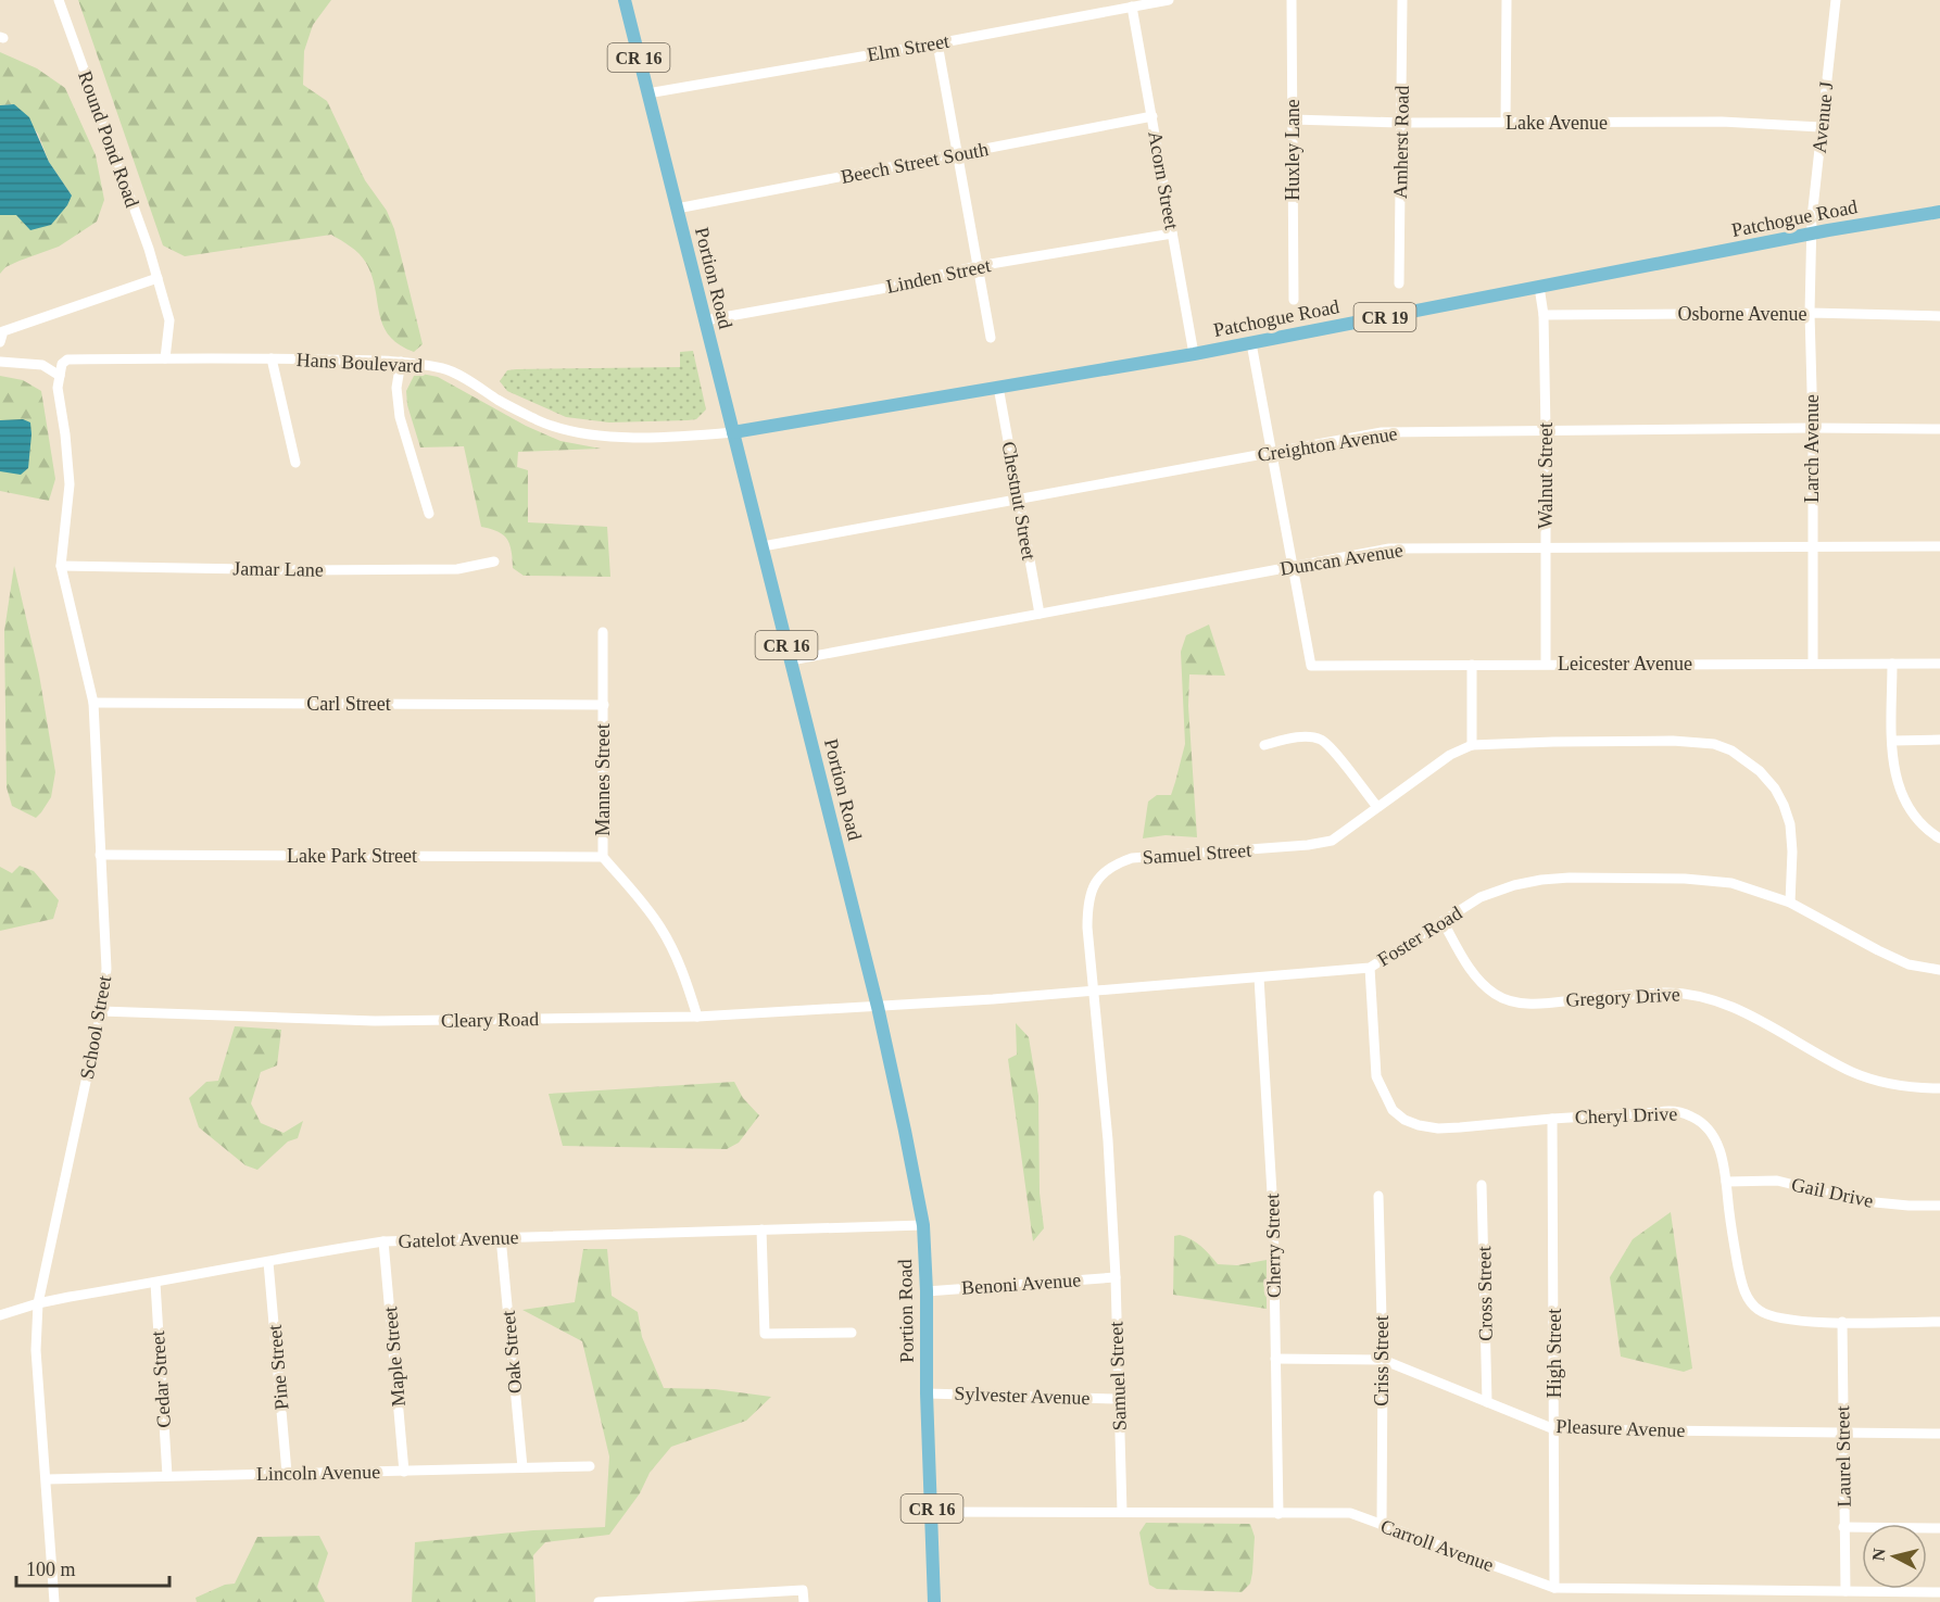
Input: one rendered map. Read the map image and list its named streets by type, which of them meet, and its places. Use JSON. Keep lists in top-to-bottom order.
{
  "streets": {
    "main road": [
      "CR 16",
      "Patchogue Road",
      "Portion Road",
      "CR 19"
    ],
    "street": [
      "Elm Street",
      "Avenue J",
      "Lake Avenue",
      "Round Pond Road",
      "Amherst Road",
      "Huxley Lane",
      "Beech Street South",
      "Acorn Street",
      "Linden Street",
      "Osborne Avenue",
      "Hans Boulevard",
      "Creighton Avenue",
      "Larch Avenue",
      "Walnut Street",
      "Chestnut Street",
      "Duncan Avenue",
      "Jamar Lane",
      "Leicester Avenue",
      "Carl Street",
      "Mannes Street",
      "Samuel Street",
      "Lake Park Street",
      "Foster Road",
      "Gregory Drive",
      "Cleary Road",
      "School Street",
      "Cheryl Drive",
      "Gail Drive",
      "Gatelot Avenue",
      "Cherry Street",
      "Benoni Avenue",
      "Cross Street",
      "Oak Street",
      "High Street",
      "Maple Street",
      "Criss Street",
      "Pine Street",
      "Cedar Street",
      "Sylvester Avenue",
      "Pleasure Avenue",
      "Laurel Street",
      "Lincoln Avenue",
      "Carroll Avenue"
    ]
  },
  "crossings": [
    ["Elm Street", "Acorn Street"],
    ["Elm Street", "Portion Road"],
    ["Avenue J", "Lake Avenue"],
    ["Avenue J", "Patchogue Road"],
    ["Avenue J", "Larch Avenue"],
    ["Lake Avenue", "Amherst Road"],
    ["Lake Avenue", "Huxley Lane"],
    ["Round Pond Road", "Hans Boulevard"],
    ["Beech Street South", "Acorn Street"],
    ["Beech Street South", "Portion Road"],
    ["Acorn Street", "Patchogue Road"],
    ["Acorn Street", "Linden Street"],
    ["Patchogue Road", "Portion Road"],
    ["Patchogue Road", "Hans Boulevard"],
    ["Patchogue Road", "Larch Avenue"],
    ["Patchogue Road", "Walnut Street"],
    ["Patchogue Road", "Chestnut Street"],
    ["Linden Street", "Portion Road"],
    ["Portion Road", "Hans Boulevard"],
    ["Portion Road", "Creighton Avenue"],
    ["Portion Road", "Duncan Avenue"],
    ["Portion Road", "Foster Road"],
    ["Portion Road", "Cleary Road"],
    ["Portion Road", "Gatelot Avenue"],
    ["Portion Road", "Benoni Avenue"],
    ["Portion Road", "Sylvester Avenue"],
    ["Portion Road", "Carroll Avenue"],
    ["Osborne Avenue", "Larch Avenue"],
    ["Osborne Avenue", "Walnut Street"],
    ["Hans Boulevard", "School Street"],
    ["Creighton Avenue", "Larch Avenue"],
    ["Creighton Avenue", "Walnut Street"],
    ["Creighton Avenue", "Chestnut Street"],
    ["Larch Avenue", "Duncan Avenue"],
    ["Larch Avenue", "Leicester Avenue"],
    ["Walnut Street", "Duncan Avenue"],
    ["Walnut Street", "Leicester Avenue"],
    ["Chestnut Street", "Duncan Avenue"],
    ["Duncan Avenue", "Leicester Avenue"],
    ["Jamar Lane", "School Street"],
    ["Carl Street", "Mannes Street"],
    ["Carl Street", "School Street"],
    ["Mannes Street", "Lake Park Street"],
    ["Mannes Street", "Cleary Road"],
    ["Samuel Street", "Foster Road"],
    ["Samuel Street", "Benoni Avenue"],
    ["Samuel Street", "Sylvester Avenue"],
    ["Samuel Street", "Carroll Avenue"],
    ["Lake Park Street", "School Street"],
    ["Foster Road", "Gregory Drive"],
    ["Foster Road", "Cleary Road"],
    ["Foster Road", "Cheryl Drive"],
    ["Foster Road", "Cherry Street"],
    ["Cleary Road", "School Street"],
    ["School Street", "Gatelot Avenue"],
    ["School Street", "Lincoln Avenue"],
    ["Cheryl Drive", "Gail Drive"],
    ["Cheryl Drive", "High Street"],
    ["Cheryl Drive", "Laurel Street"],
    ["Gatelot Avenue", "Oak Street"],
    ["Gatelot Avenue", "Maple Street"],
    ["Gatelot Avenue", "Pine Street"],
    ["Gatelot Avenue", "Cedar Street"],
    ["Cherry Street", "Pleasure Avenue"],
    ["Cherry Street", "Carroll Avenue"],
    ["Cross Street", "Pleasure Avenue"],
    ["Oak Street", "Lincoln Avenue"],
    ["High Street", "Pleasure Avenue"],
    ["High Street", "Carroll Avenue"],
    ["Maple Street", "Lincoln Avenue"],
    ["Criss Street", "Pleasure Avenue"],
    ["Criss Street", "Carroll Avenue"],
    ["Pine Street", "Lincoln Avenue"],
    ["Cedar Street", "Lincoln Avenue"],
    ["Pleasure Avenue", "Laurel Street"],
    ["Laurel Street", "Carroll Avenue"]
  ],
  "scale_bar": "100 m",
  "north": "left"
}
